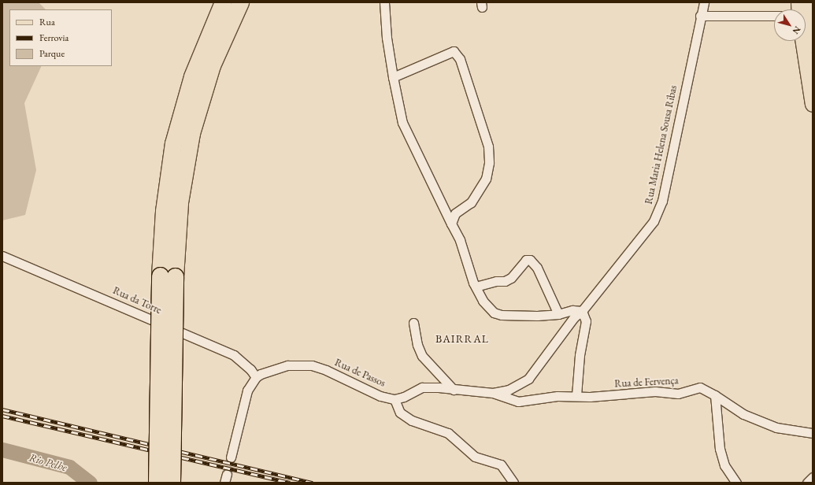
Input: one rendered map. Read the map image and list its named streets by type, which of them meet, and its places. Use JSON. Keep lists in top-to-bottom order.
{
  "streets": {
    "street": [
      "Rua Maria Helena Sousa Ribas",
      "Rua da Torre",
      "Rua de Passos",
      "Rua de Fervença"
    ]
  },
  "crossings": [
    ["Rua Maria Helena Sousa Ribas", "Rua de Passos"],
    ["Rua da Torre", "Rua de Passos"],
    ["Rua de Passos", "Rua de Fervença"]
  ],
  "districts": ["BAIRRAL"],
  "water": ["Rio Pelhe"],
  "legend": ["Rua", "Ferrovia", "Parque"],
  "north": "bottom right"
}
